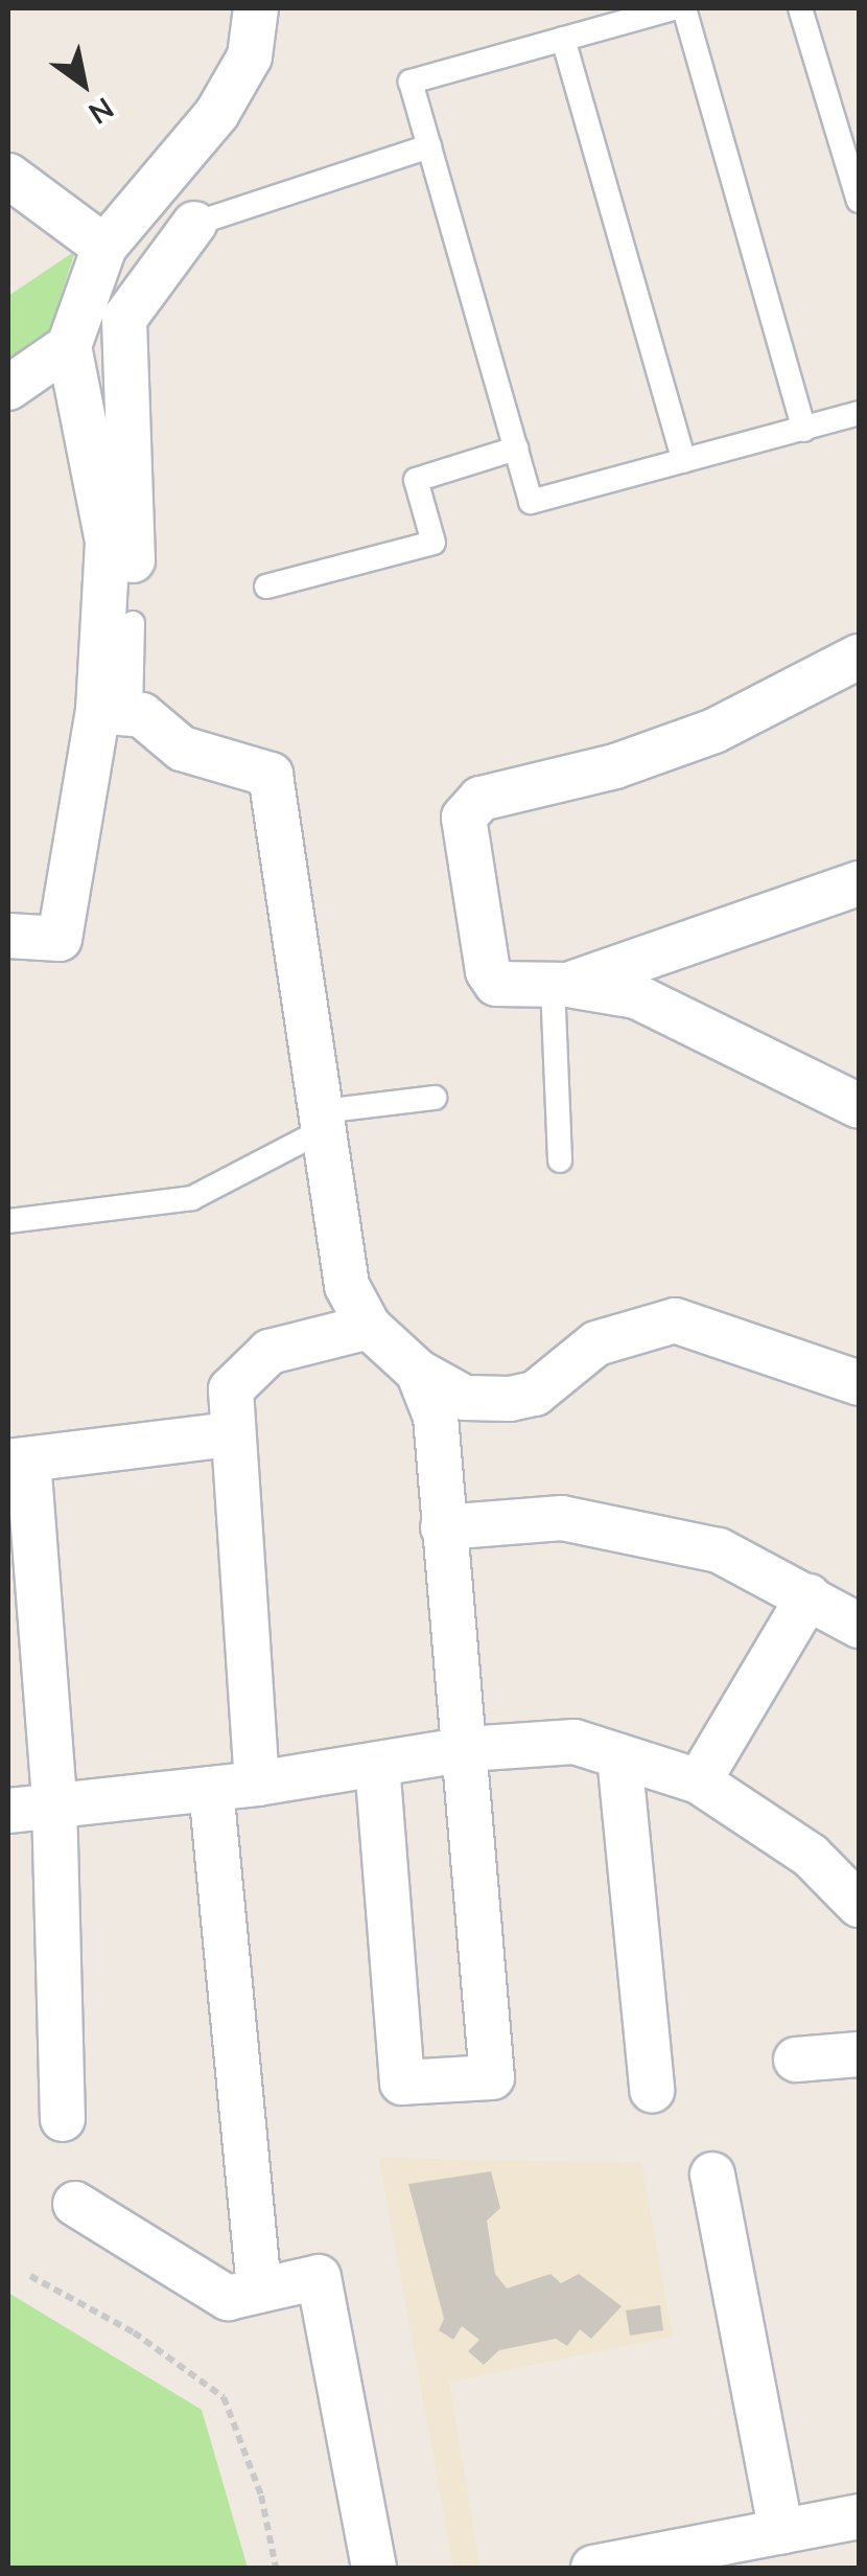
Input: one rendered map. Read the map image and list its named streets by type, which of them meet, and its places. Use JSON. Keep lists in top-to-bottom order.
{
  "north": "bottom right"
}
